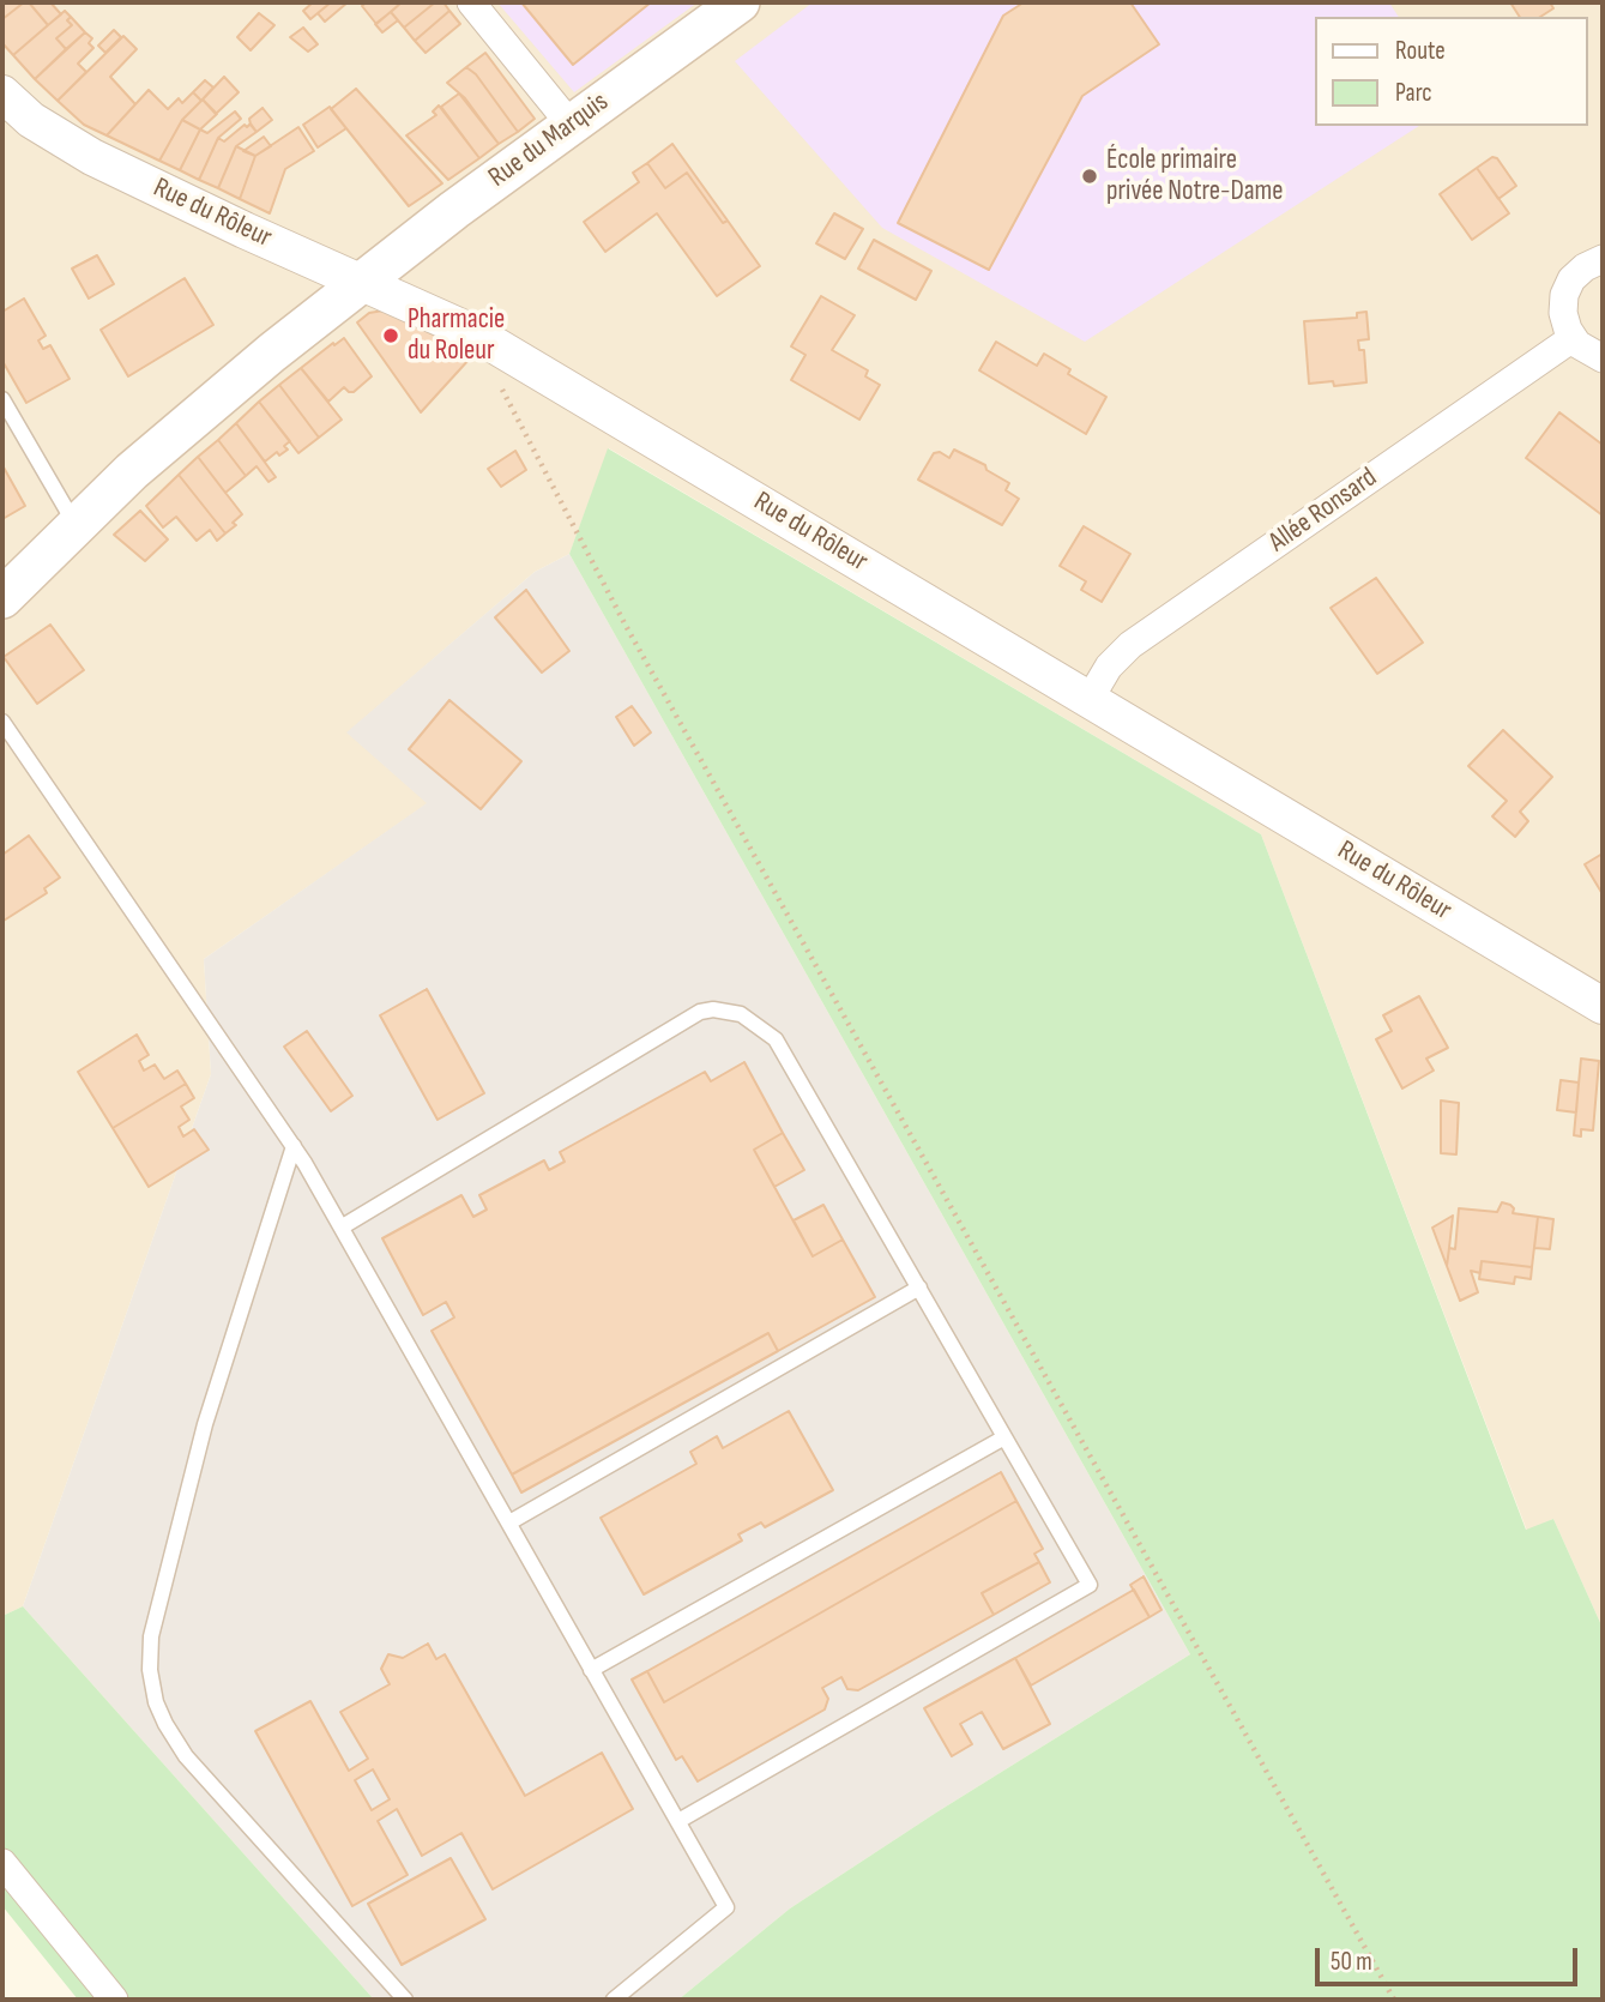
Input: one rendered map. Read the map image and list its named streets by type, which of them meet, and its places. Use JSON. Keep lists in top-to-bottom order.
{
  "streets": {
    "main road": ["Rue du Marquis"],
    "street": ["Rue du Rôleur", "Allée Ronsard"]
  },
  "crossings": [
    ["Rue du Marquis", "Rue du Rôleur"],
    ["Rue du Rôleur", "Allée Ronsard"]
  ],
  "places": ["École primaire privée Notre-Dame", "Pharmacie du Roleur"],
  "legend": ["Route", "Parc"],
  "scale_bar": "50 m"
}
